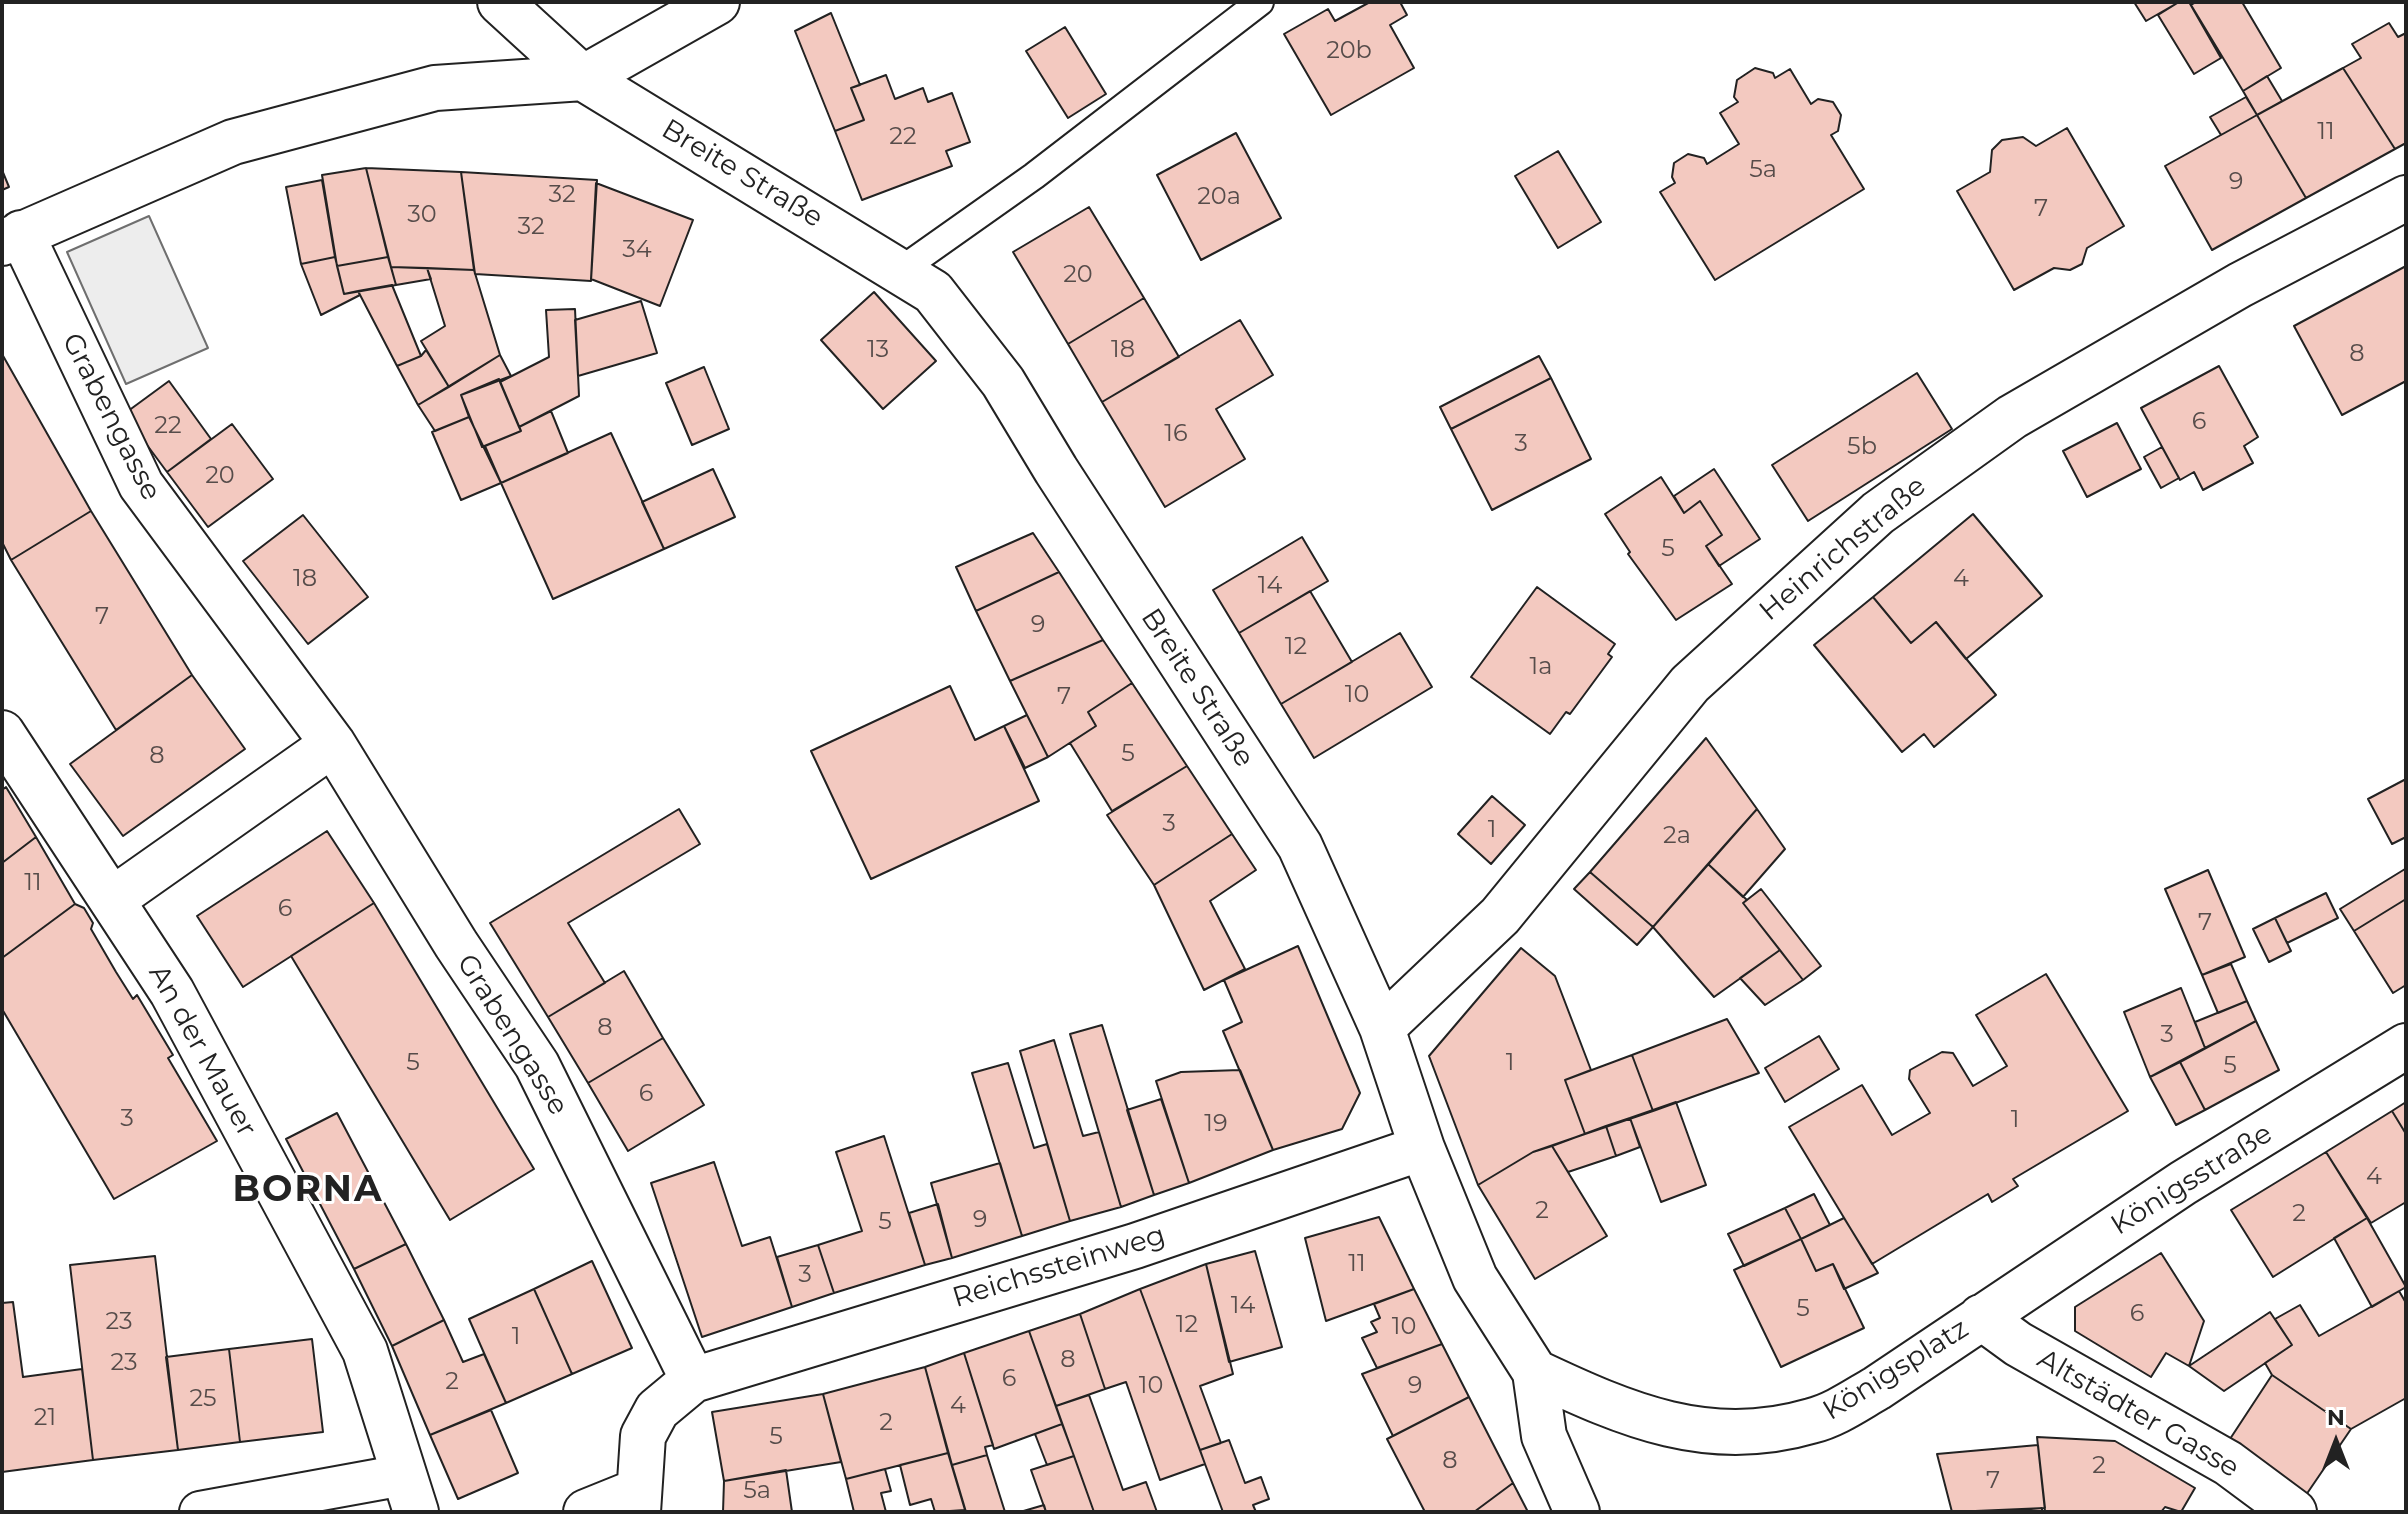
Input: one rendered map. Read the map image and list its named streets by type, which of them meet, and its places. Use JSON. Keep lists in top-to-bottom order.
{
  "streets": {
    "street": [
      "Breite Straße",
      "Grabengasse",
      "Heinrichstraße",
      "An der Mauer",
      "Königsstraße",
      "Reichssteinweg",
      "Königsplatz",
      "Altstädter Gasse"
    ]
  },
  "crossings": [
    ["Breite Straße", "Heinrichstraße"],
    ["Breite Straße", "Reichssteinweg"],
    ["Grabengasse", "Reichssteinweg"],
    ["Königsstraße", "Königsplatz"],
    ["Königsstraße", "Altstädter Gasse"],
    ["Königsplatz", "Altstädter Gasse"]
  ],
  "districts": ["BORNA"],
  "house_numbers": [
    "20b",
    "11",
    "22",
    "5a",
    "9",
    "32",
    "20a",
    "7",
    "30",
    "32",
    "34",
    "20",
    "13",
    "18",
    "8",
    "6",
    "22",
    "16",
    "3",
    "5b",
    "20",
    "5",
    "18",
    "4",
    "14",
    "7",
    "9",
    "12",
    "1a",
    "10",
    "7",
    "5",
    "8",
    "3",
    "1",
    "2a",
    "11",
    "6",
    "7",
    "8",
    "3",
    "5",
    "1",
    "5",
    "6",
    "3",
    "1",
    "19",
    "4",
    "2",
    "2",
    "9",
    "5",
    "11",
    "3",
    "14",
    "5",
    "6",
    "23",
    "12",
    "10",
    "1",
    "8",
    "23",
    "6",
    "2",
    "10",
    "9",
    "25",
    "4",
    "21",
    "2",
    "5",
    "8",
    "2",
    "7",
    "5a"
  ],
  "north": "top"
}
